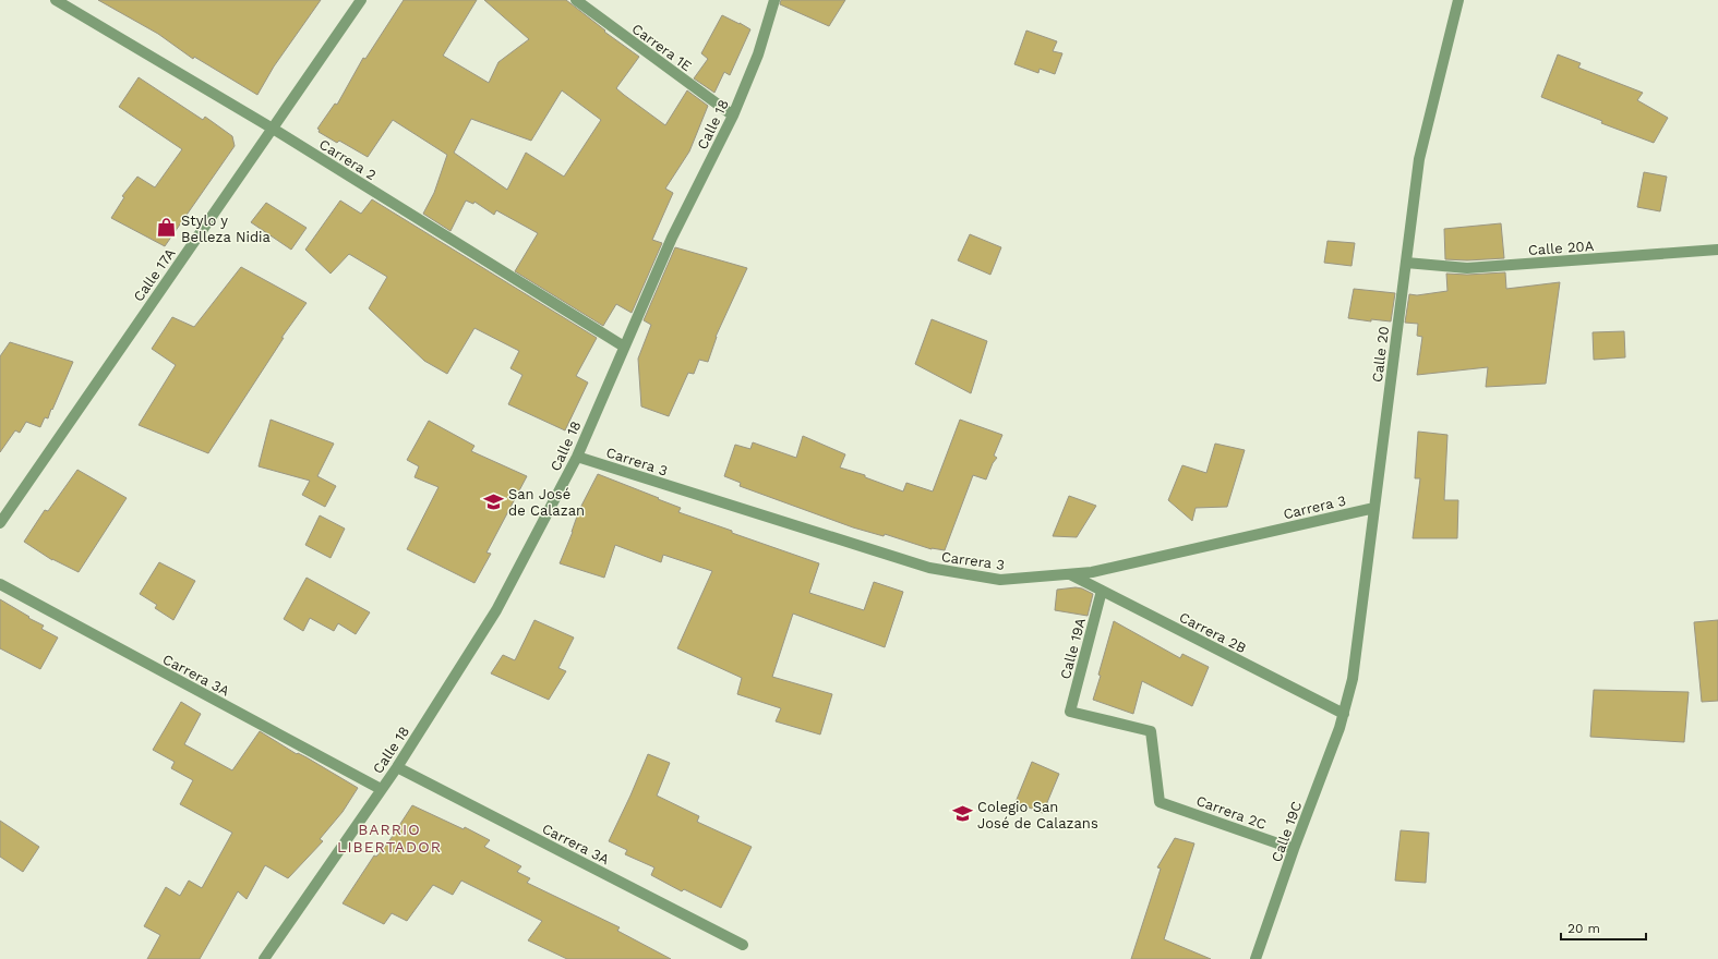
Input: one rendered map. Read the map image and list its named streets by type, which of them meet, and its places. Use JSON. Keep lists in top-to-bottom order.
{
  "streets": {
    "street": [
      "Carrera 1E",
      "Calle 18",
      "Carrera 2",
      "Calle 20A",
      "Calle 17A",
      "Calle 20",
      "Carrera 3",
      "Carrera 2B",
      "Calle 19A",
      "Carrera 3A",
      "Carrera 2C",
      "Calle 19C"
    ]
  },
  "crossings": [
    ["Carrera 1E", "Calle 18"],
    ["Calle 18", "Carrera 2"],
    ["Calle 18", "Carrera 3"],
    ["Calle 18", "Carrera 3A"],
    ["Carrera 2", "Calle 17A"],
    ["Calle 20A", "Calle 20"],
    ["Calle 20", "Carrera 3"],
    ["Calle 20", "Carrera 2B"],
    ["Calle 20", "Calle 19C"],
    ["Carrera 3", "Carrera 2B"],
    ["Carrera 2B", "Calle 19A"],
    ["Carrera 2B", "Calle 19C"],
    ["Calle 19A", "Carrera 2C"],
    ["Carrera 2C", "Calle 19C"]
  ],
  "districts": ["BARRIO LIBERTADOR"],
  "places": {
    "shop": ["Stylo y Belleza Nidia"],
    "school or university": ["San José de Calazan", "Colegio San José de Calazans"]
  },
  "scale_bar": "20 m"
}
